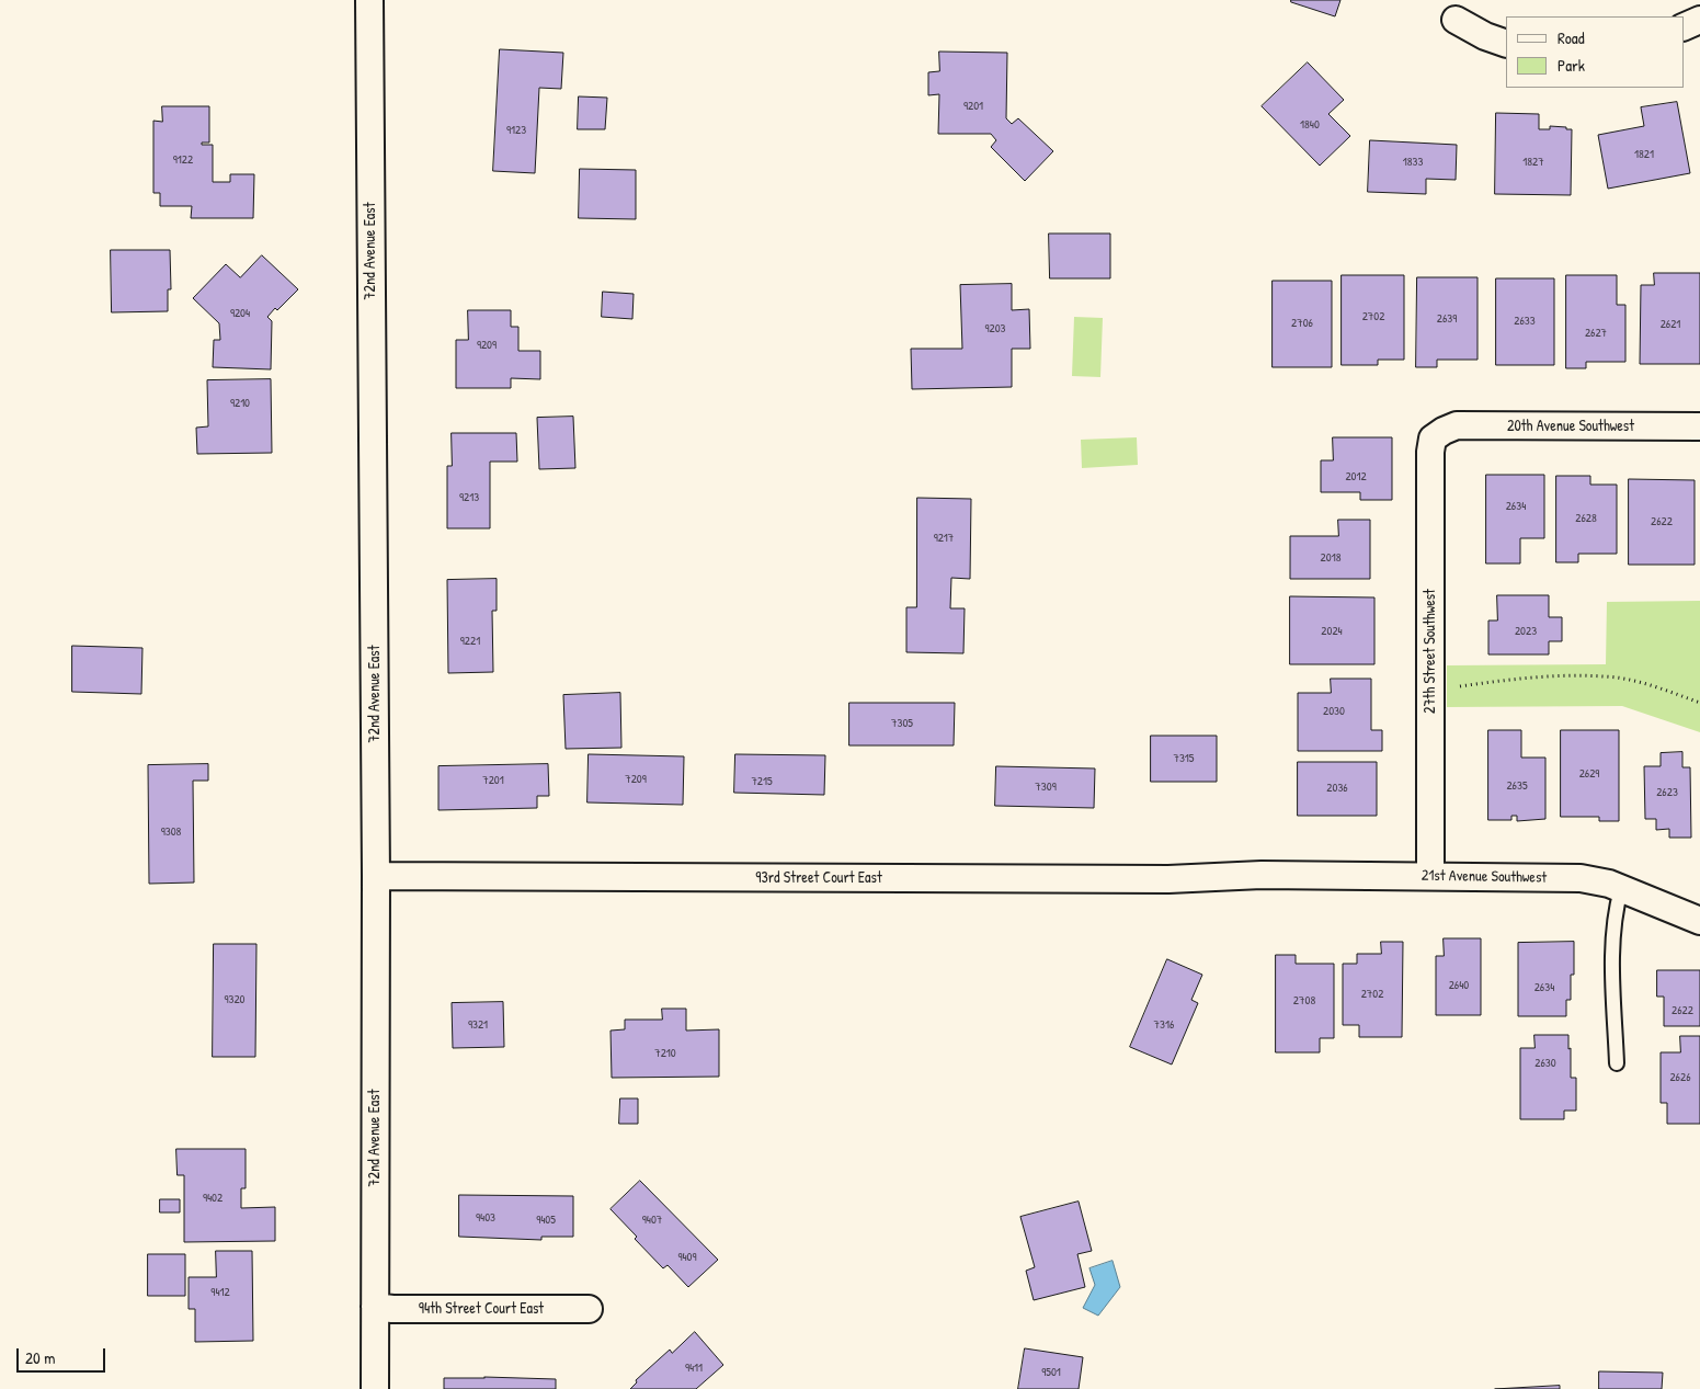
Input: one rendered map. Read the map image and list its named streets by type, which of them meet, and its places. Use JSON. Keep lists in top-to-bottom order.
{
  "streets": {
    "street": [
      "72nd Avenue East",
      "20th Avenue Southwest",
      "27th Street Southwest",
      "21st Avenue Southwest",
      "93rd Street Court East",
      "94th Street Court East"
    ]
  },
  "crossings": [
    ["72nd Avenue East", "93rd Street Court East"],
    ["72nd Avenue East", "94th Street Court East"],
    ["20th Avenue Southwest", "27th Street Southwest"],
    ["27th Street Southwest", "21st Avenue Southwest"],
    ["21st Avenue Southwest", "93rd Street Court East"]
  ],
  "house_numbers": [
    "9201",
    "1840",
    "9123",
    "1821",
    "9122",
    "1833",
    "1827",
    "9204",
    "2702",
    "2639",
    "2633",
    "2706",
    "2621",
    "9203",
    "2627",
    "9209",
    "9210",
    "2012",
    "9213",
    "2634",
    "2628",
    "2622",
    "9217",
    "2018",
    "2024",
    "2023",
    "9221",
    "2030",
    "7305",
    "7315",
    "2629",
    "7209",
    "7201",
    "7215",
    "2635",
    "7309",
    "2036",
    "2623",
    "9308",
    "2640",
    "2634",
    "2702",
    "9320",
    "2708",
    "2622",
    "9321",
    "7316",
    "7210",
    "2630",
    "2626",
    "9402",
    "9403",
    "9405",
    "9407",
    "9409",
    "9412",
    "9411",
    "9501"
  ],
  "legend": ["Road", "Park"],
  "scale_bar": "20 m"
}
